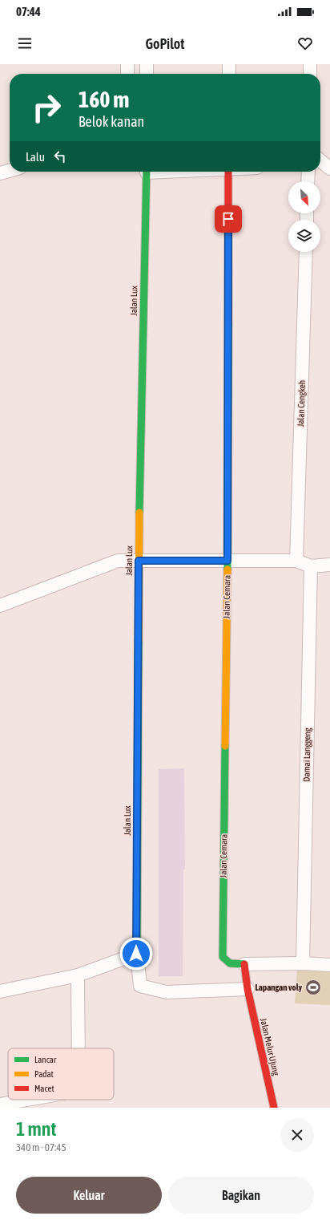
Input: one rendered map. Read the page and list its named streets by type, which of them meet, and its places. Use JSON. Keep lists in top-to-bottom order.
{
  "streets": {
    "street": [
      "Jalan Lux",
      "Jalan Cengkeh",
      "Jalan Cemara",
      "Damai Langgeng",
      "Jalan Melur Ujung"
    ]
  },
  "places": {
    "sports": ["Lapangan voly"]
  },
  "legend": ["Lancar", "Padat", "Macet"],
  "north": "bottom right",
  "page": {
    "status": "07:44",
    "header": "GoPilot",
    "turn": ["160 m", "Belok kanan"],
    "then": "Lalu",
    "heading": ["1 mnt", "340 m · 07:45"],
    "buttons": ["Keluar", "Bagikan"]
  }
}
